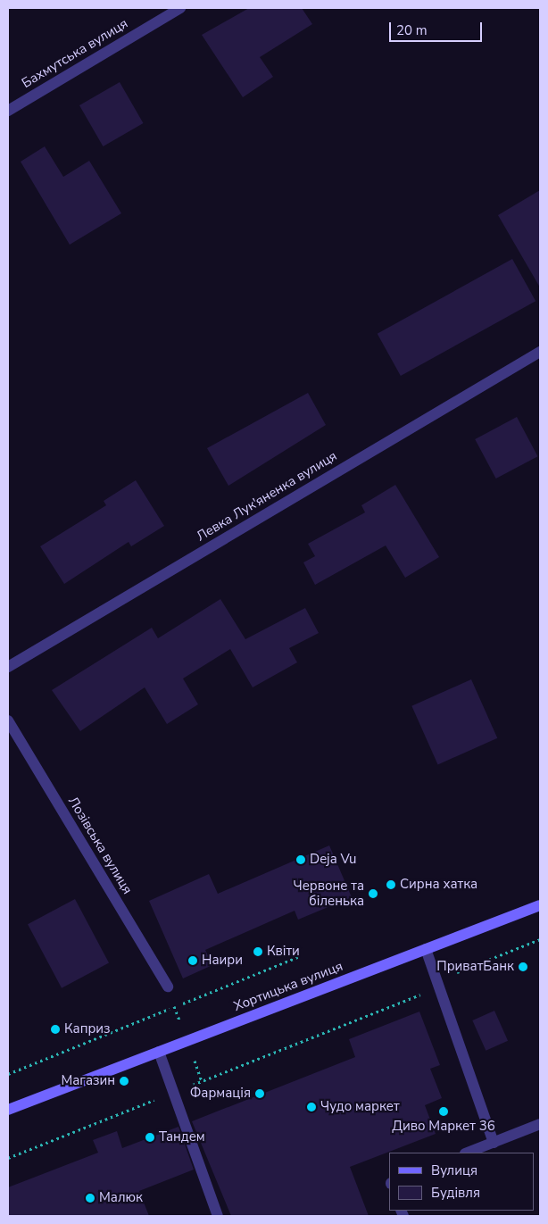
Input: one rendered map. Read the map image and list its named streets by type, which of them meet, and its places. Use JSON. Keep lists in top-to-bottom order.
{
  "streets": {
    "street": [
      "Бахмутська вулиця",
      "Левка Лук'яненка вулиця",
      "Лозівська вулиця",
      "Хортицька вулиця"
    ]
  },
  "places": [
    "Deja Vu",
    "Сирна хатка",
    "Червоне та біленька",
    "Квіти",
    "Наири",
    "ПриватБанк",
    "Каприз",
    "Магазин",
    "Фармація",
    "Чудо маркет",
    "Диво Маркет 36",
    "Тандем",
    "Малюк"
  ],
  "legend": ["Вулиця", "Будівля"],
  "scale_bar": "20 m"
}
